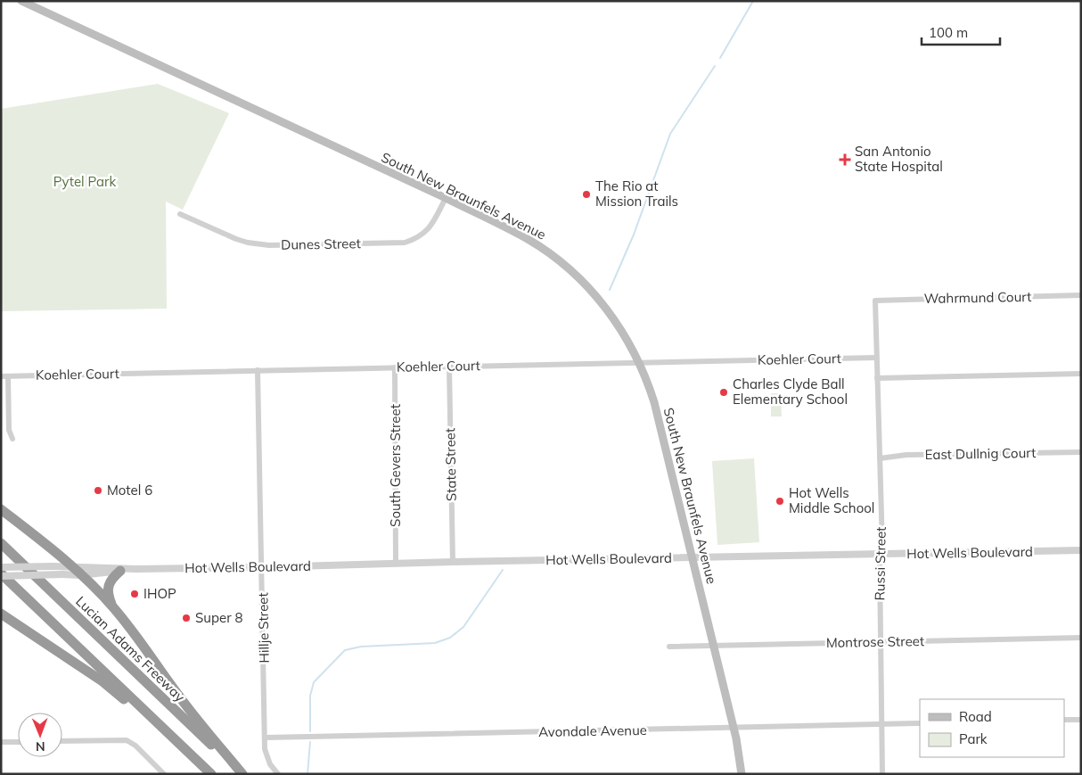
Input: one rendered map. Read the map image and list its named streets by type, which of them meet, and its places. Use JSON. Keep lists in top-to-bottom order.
{
  "streets": {
    "highway": ["Lucian Adams Freeway"],
    "main road": ["South New Braunfels Avenue"],
    "street": [
      "Dunes Street",
      "Wahrmund Court",
      "Koehler Court",
      "East Dullnig Court",
      "State Street",
      "South Gevers Street",
      "Hot Wells Boulevard",
      "Russi Street",
      "Hillje Street",
      "Montrose Street",
      "Avondale Avenue"
    ]
  },
  "crossings": [
    ["South New Braunfels Avenue", "Dunes Street"],
    ["South New Braunfels Avenue", "Koehler Court"],
    ["South New Braunfels Avenue", "Hot Wells Boulevard"],
    ["South New Braunfels Avenue", "Montrose Street"],
    ["South New Braunfels Avenue", "Avondale Avenue"],
    ["Wahrmund Court", "Russi Street"],
    ["Koehler Court", "State Street"],
    ["Koehler Court", "South Gevers Street"],
    ["Koehler Court", "Russi Street"],
    ["Koehler Court", "Hillje Street"],
    ["East Dullnig Court", "Russi Street"],
    ["State Street", "Hot Wells Boulevard"],
    ["South Gevers Street", "Hot Wells Boulevard"],
    ["Hot Wells Boulevard", "Russi Street"],
    ["Hot Wells Boulevard", "Hillje Street"],
    ["Russi Street", "Montrose Street"],
    ["Russi Street", "Avondale Avenue"],
    ["Hillje Street", "Avondale Avenue"]
  ],
  "parks": ["Pytel Park"],
  "places": {
    "health": ["San Antonio State Hospital"],
    "other": [
      "The Rio at Mission Trails",
      "Charles Clyde Ball Elementary School",
      "Motel 6",
      "Hot Wells Middle School",
      "IHOP",
      "Super 8"
    ]
  },
  "legend": ["Road", "Park"],
  "scale_bar": "100 m",
  "north": "bottom"
}
